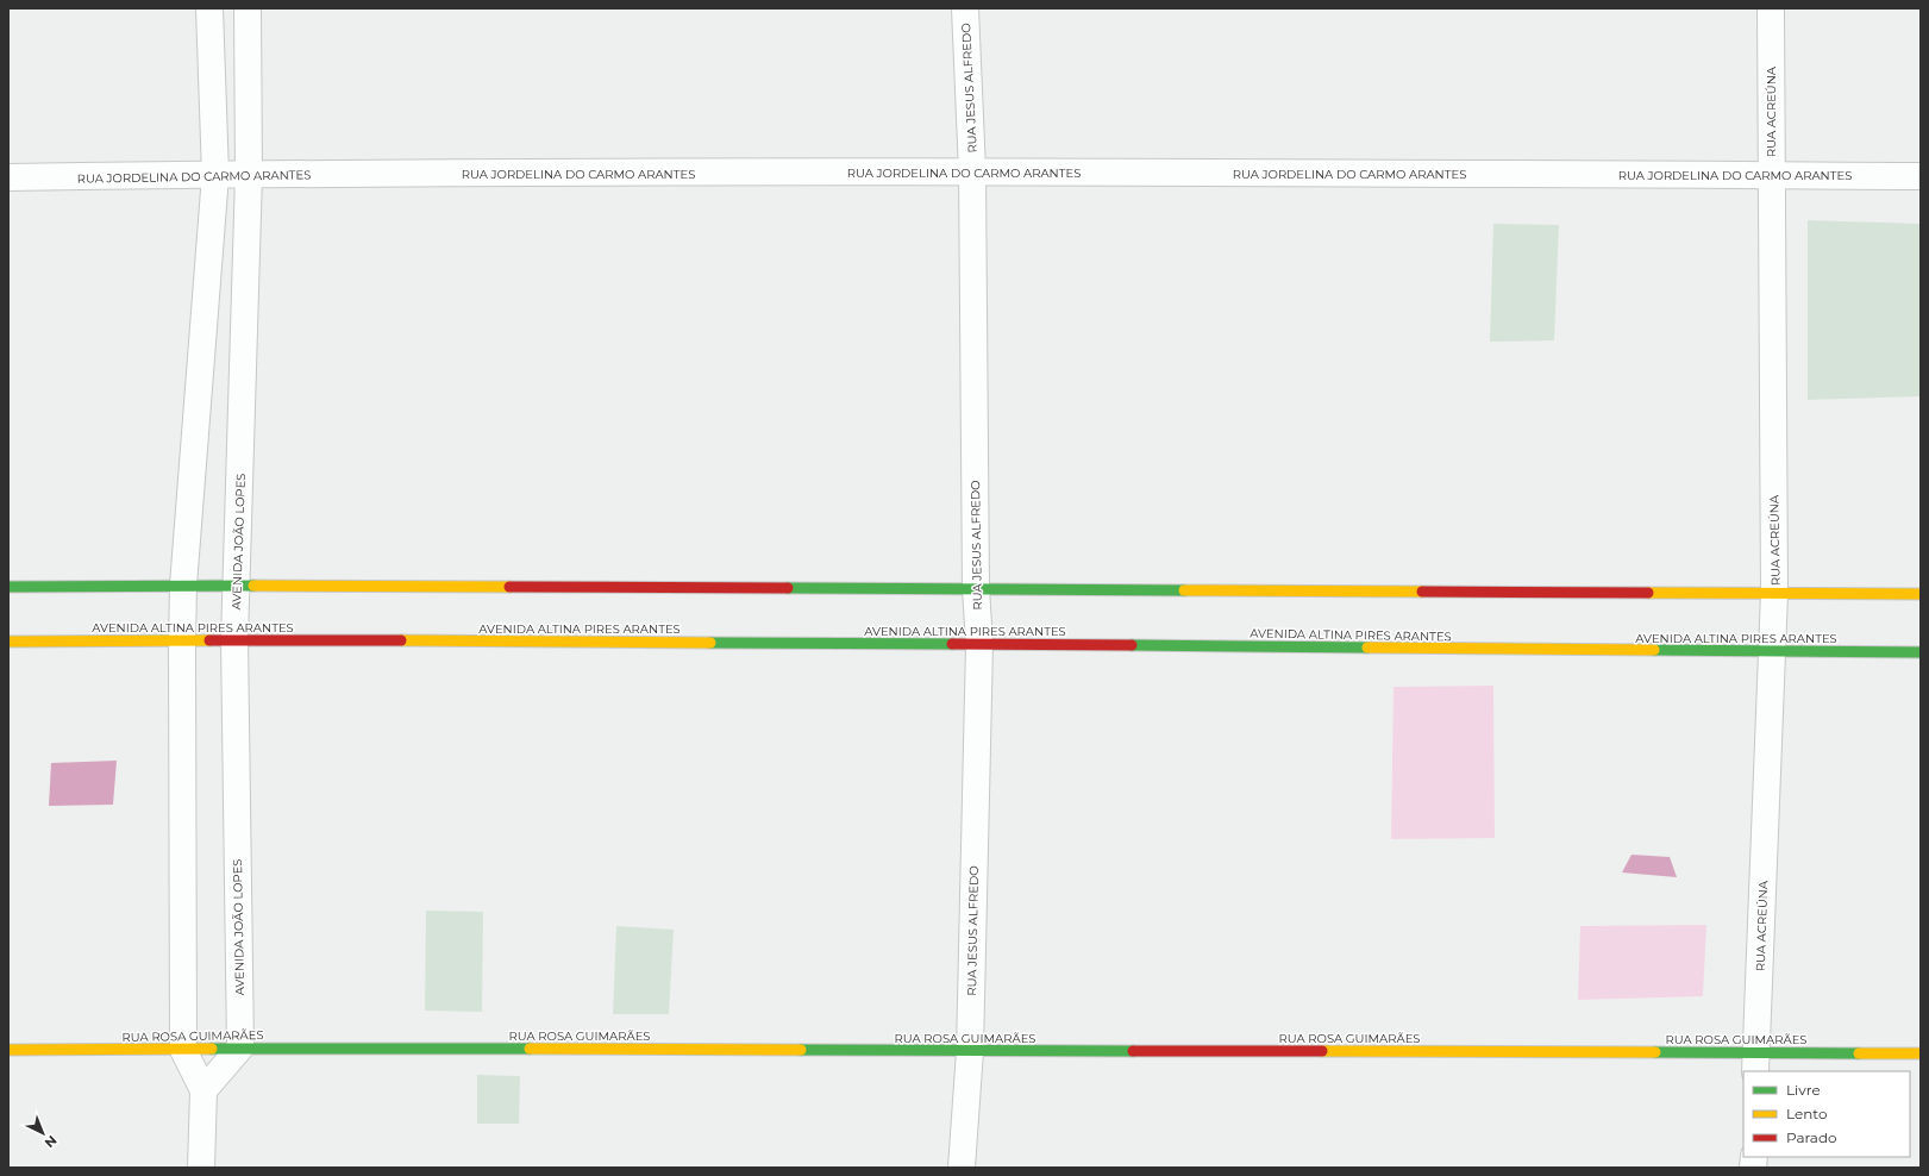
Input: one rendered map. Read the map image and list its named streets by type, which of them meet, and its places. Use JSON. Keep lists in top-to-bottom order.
{
  "streets": {
    "street": [
      "RUA JESUS ALFREDO",
      "RUA ACREÚNA",
      "RUA JORDELINA DO CARMO ARANTES",
      "AVENIDA JOÃO LOPES",
      "AVENIDA ALTINA PIRES ARANTES",
      "RUA ROSA GUIMARÃES"
    ]
  },
  "crossings": [
    ["RUA JESUS ALFREDO", "RUA JORDELINA DO CARMO ARANTES"],
    ["RUA JESUS ALFREDO", "AVENIDA ALTINA PIRES ARANTES"],
    ["RUA JESUS ALFREDO", "RUA ROSA GUIMARÃES"],
    ["RUA ACREÚNA", "RUA JORDELINA DO CARMO ARANTES"],
    ["RUA ACREÚNA", "AVENIDA ALTINA PIRES ARANTES"],
    ["RUA ACREÚNA", "RUA ROSA GUIMARÃES"],
    ["RUA JORDELINA DO CARMO ARANTES", "AVENIDA JOÃO LOPES"],
    ["AVENIDA JOÃO LOPES", "AVENIDA ALTINA PIRES ARANTES"],
    ["AVENIDA JOÃO LOPES", "RUA ROSA GUIMARÃES"]
  ],
  "legend": ["Livre", "Lento", "Parado"],
  "north": "bottom right"
}
